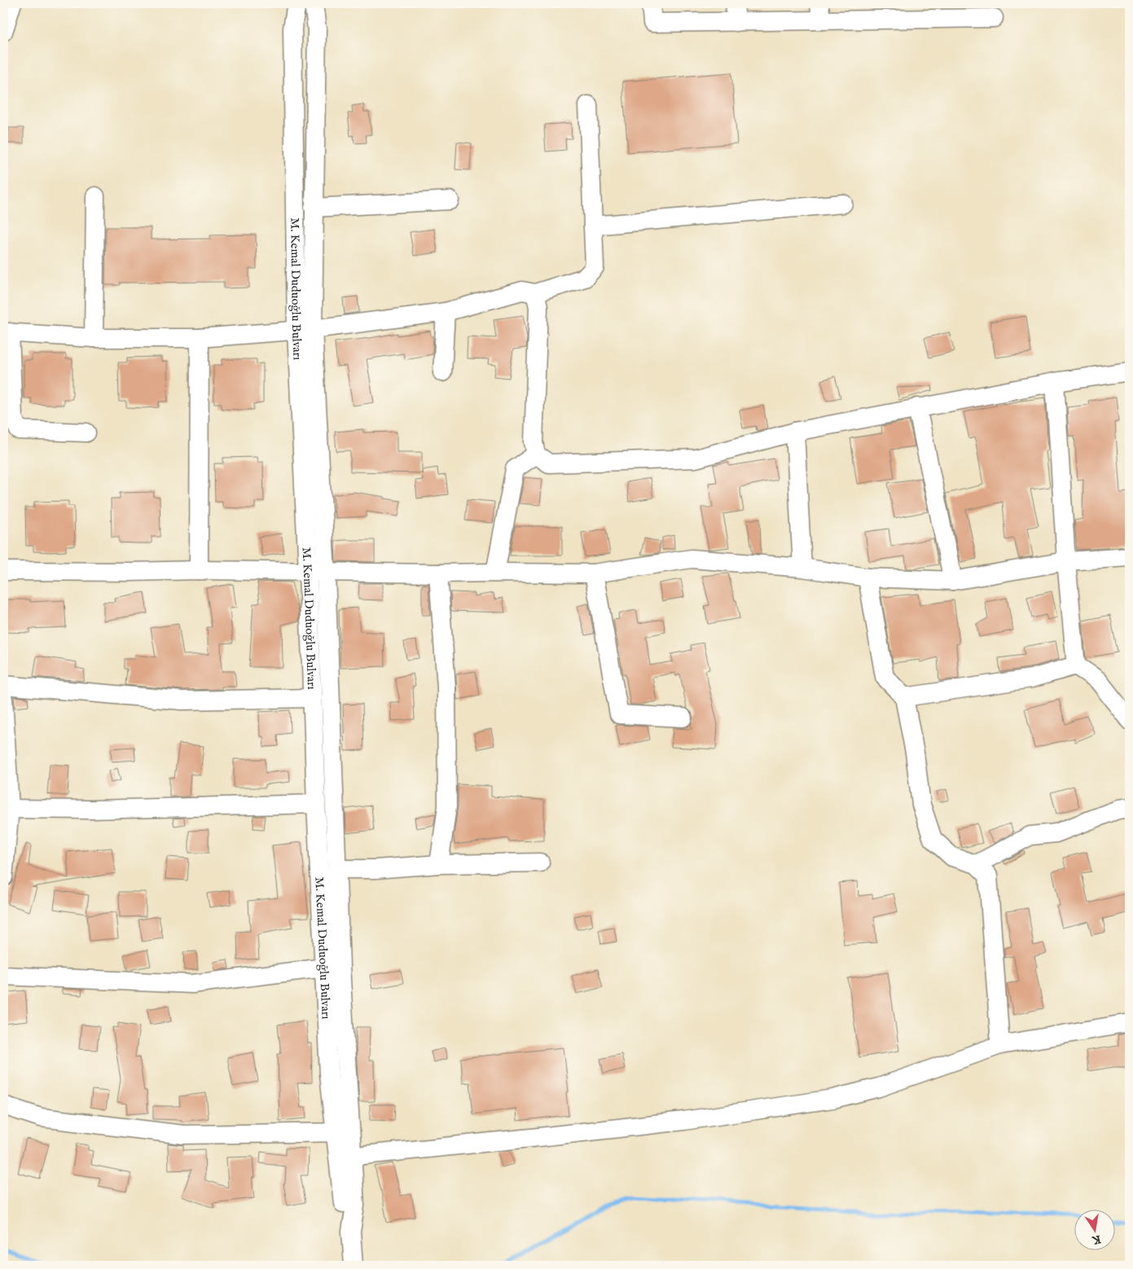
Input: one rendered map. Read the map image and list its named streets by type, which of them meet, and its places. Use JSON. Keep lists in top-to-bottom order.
{
  "streets": {
    "street": ["M. Kemal Duduoğlu Bulvarı"]
  },
  "north": "bottom"
}
